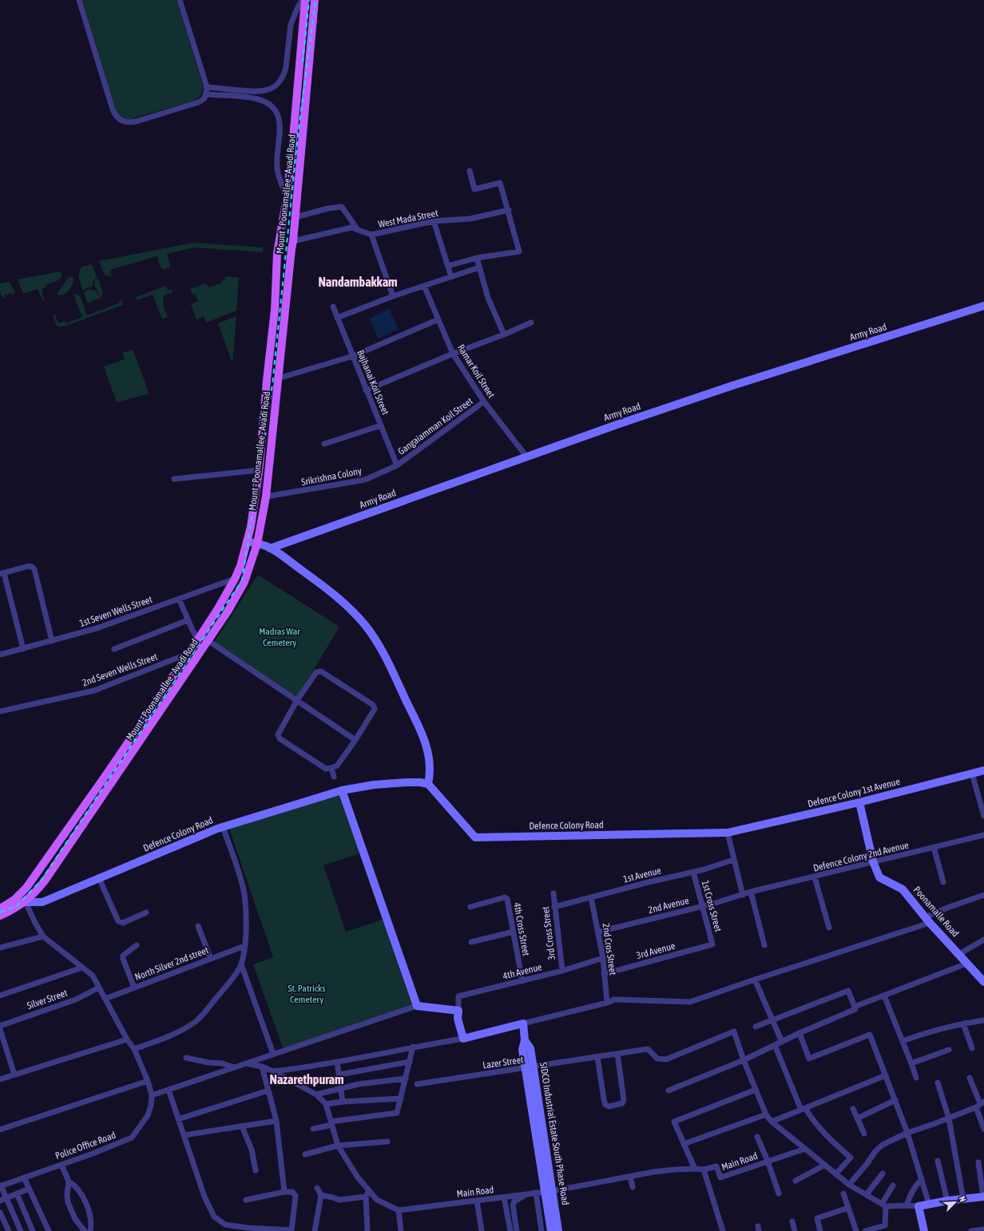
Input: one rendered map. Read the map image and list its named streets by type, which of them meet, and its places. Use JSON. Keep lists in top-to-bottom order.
{
  "streets": {
    "main road": ["Mount - Poonamallee - Avadi Road"],
    "street": [
      "West Mada Street",
      "Army Road",
      "Ramar Koil Street",
      "Bajhanai Koil Street",
      "Gangaiamman Koil Street",
      "Srikrishna Colony",
      "1st Seven Wells Street",
      "2nd Seven Wells Street",
      "Defence Colony 1st Avenue",
      "Defence Colony Road",
      "Defence Colony 2nd Avenue",
      "1st Avenue",
      "2nd Avenue",
      "1st Cross Street",
      "Poonamalle Road",
      "4th Cross Street",
      "3rd Cross Street",
      "2nd Cros Street",
      "3rd Avenue",
      "North Silver 2nd street",
      "4th Avenue",
      "Silver Street",
      "Lazer Street",
      "SIDCO Industrial Estate South Phase Road",
      "Police Office Road",
      "Main Road"
    ]
  },
  "crossings": [
    ["Mount - Poonamallee - Avadi Road", "West Mada Street"],
    ["Mount - Poonamallee - Avadi Road", "Srikrishna Colony"],
    ["Mount - Poonamallee - Avadi Road", "1st Seven Wells Street"],
    ["Mount - Poonamallee - Avadi Road", "2nd Seven Wells Street"],
    ["Mount - Poonamallee - Avadi Road", "Defence Colony Road"],
    ["Army Road", "Ramar Koil Street"],
    ["Ramar Koil Street", "Gangaiamman Koil Street"],
    ["Bajhanai Koil Street", "Gangaiamman Koil Street"],
    ["Bajhanai Koil Street", "Srikrishna Colony"],
    ["Gangaiamman Koil Street", "Srikrishna Colony"],
    ["Defence Colony 1st Avenue", "Defence Colony Road"],
    ["Defence Colony 1st Avenue", "Poonamalle Road"],
    ["Defence Colony 2nd Avenue", "2nd Avenue"],
    ["Defence Colony 2nd Avenue", "Poonamalle Road"],
    ["1st Avenue", "1st Cross Street"],
    ["1st Avenue", "3rd Cross Street"],
    ["1st Avenue", "2nd Cros Street"],
    ["2nd Avenue", "1st Cross Street"],
    ["2nd Avenue", "2nd Cros Street"],
    ["1st Cross Street", "3rd Avenue"],
    ["4th Cross Street", "4th Avenue"],
    ["3rd Cross Street", "4th Avenue"],
    ["2nd Cros Street", "3rd Avenue"],
    ["2nd Cros Street", "4th Avenue"],
    ["Lazer Street", "SIDCO Industrial Estate South Phase Road"],
    ["SIDCO Industrial Estate South Phase Road", "Main Road"]
  ],
  "districts": ["Nandambakkam", "Nazarethpuram"],
  "parks": ["Madras War Cemetery", "St. Patricks Cemetery"],
  "north": "top right"
}
